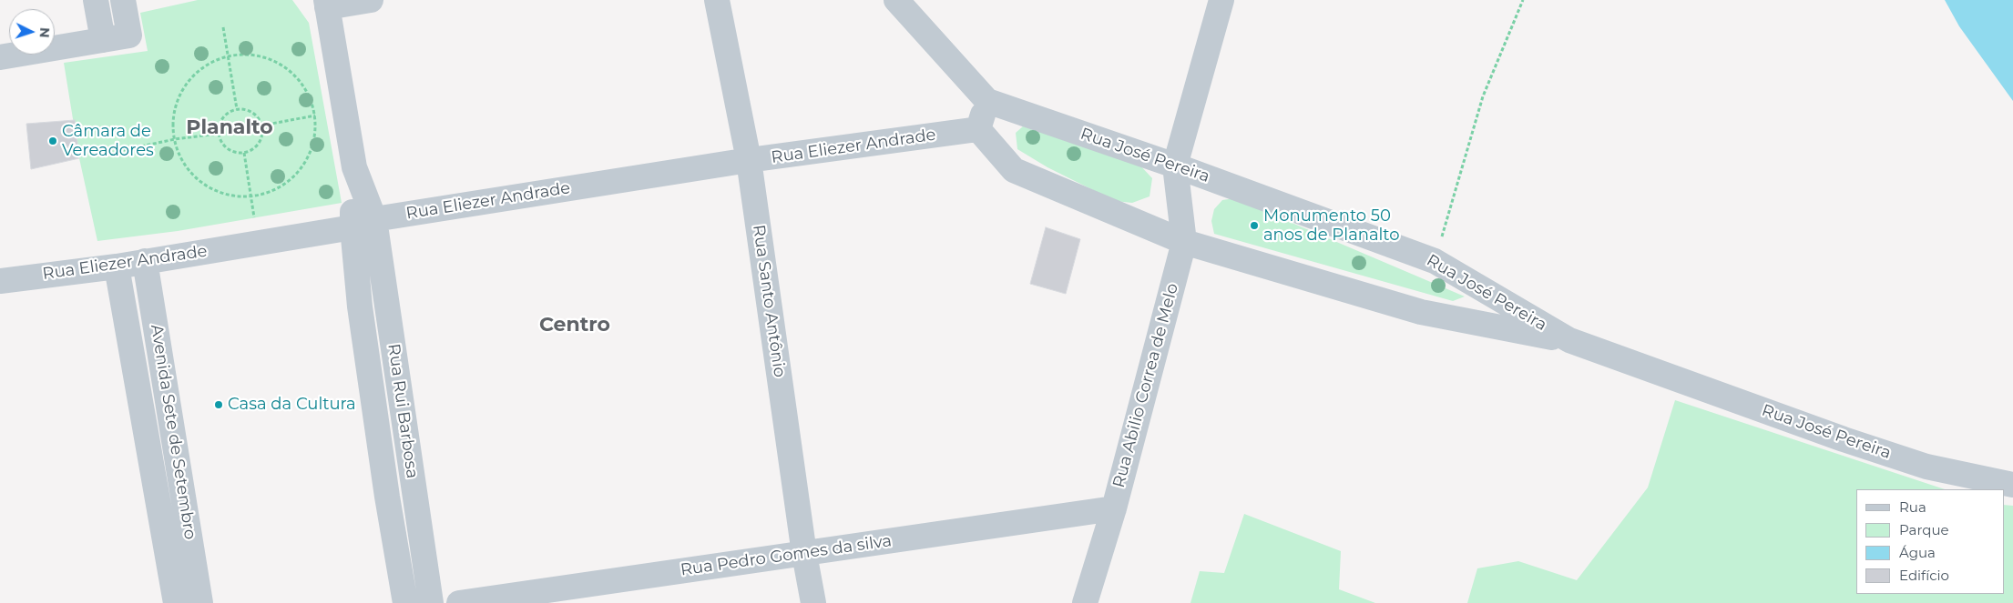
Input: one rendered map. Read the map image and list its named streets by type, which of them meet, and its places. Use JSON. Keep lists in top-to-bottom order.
{
  "streets": {
    "street": [
      "Rua Eliezer Andrade",
      "Rua José Pereira",
      "Rua Santo Antônio",
      "Rua Abilio Correa de Melo",
      "Rua Rui Barbosa",
      "Avenida Sete de Setembro",
      "Rua Pedro Gomes da silva"
    ]
  },
  "crossings": [
    ["Rua Eliezer Andrade", "Rua Santo Antônio"],
    ["Rua Eliezer Andrade", "Rua Rui Barbosa"],
    ["Rua Eliezer Andrade", "Avenida Sete de Setembro"],
    ["Rua José Pereira", "Rua Abilio Correa de Melo"],
    ["Rua Santo Antônio", "Rua Pedro Gomes da silva"],
    ["Rua Abilio Correa de Melo", "Rua Pedro Gomes da silva"]
  ],
  "districts": ["Planalto", "Centro"],
  "places": ["Câmara de Vereadores", "Monumento 50 anos de Planalto", "Casa da Cultura"],
  "legend": [
    "Rua",
    "Parque",
    "Água",
    "Edifício"
  ],
  "north": "right"
}
